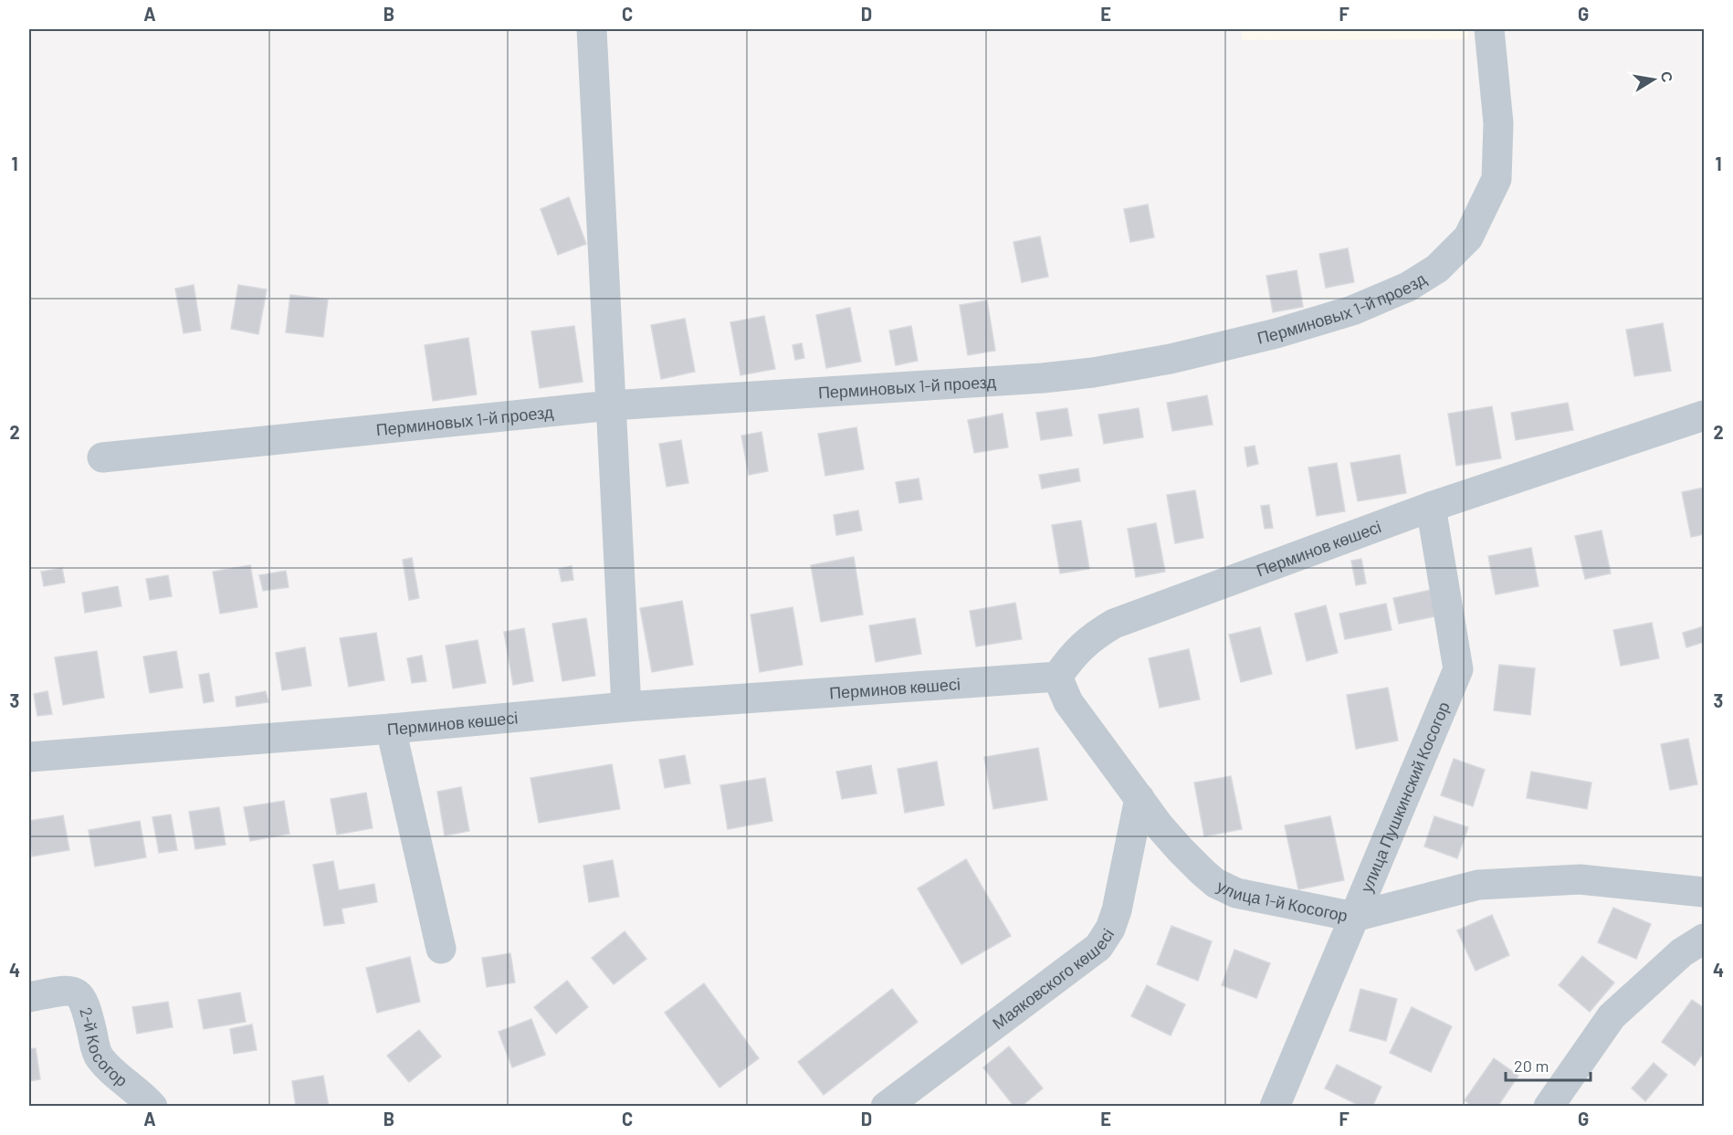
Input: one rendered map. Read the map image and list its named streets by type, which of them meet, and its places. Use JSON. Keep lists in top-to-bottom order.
{
  "streets": {
    "street": [
      "Перминовых 1-й проезд",
      "Перминов көшесі",
      "улица Пушкинский Косогор",
      "улица 1-й Косогор",
      "Маяковского көшесі",
      "2-й Косогор"
    ]
  },
  "crossings": [
    ["Перминов көшесі", "улица Пушкинский Косогор"],
    ["Перминов көшесі", "улица 1-й Косогор"],
    ["улица Пушкинский Косогор", "улица 1-й Косогор"],
    ["улица 1-й Косогор", "Маяковского көшесі"]
  ],
  "scale_bar": "20 m",
  "north": "right",
  "grid": {
    "columns": [
      "A",
      "B",
      "C",
      "D",
      "E",
      "F",
      "G"
    ],
    "rows": [
      "1",
      "2",
      "3",
      "4"
    ]
  }
}
